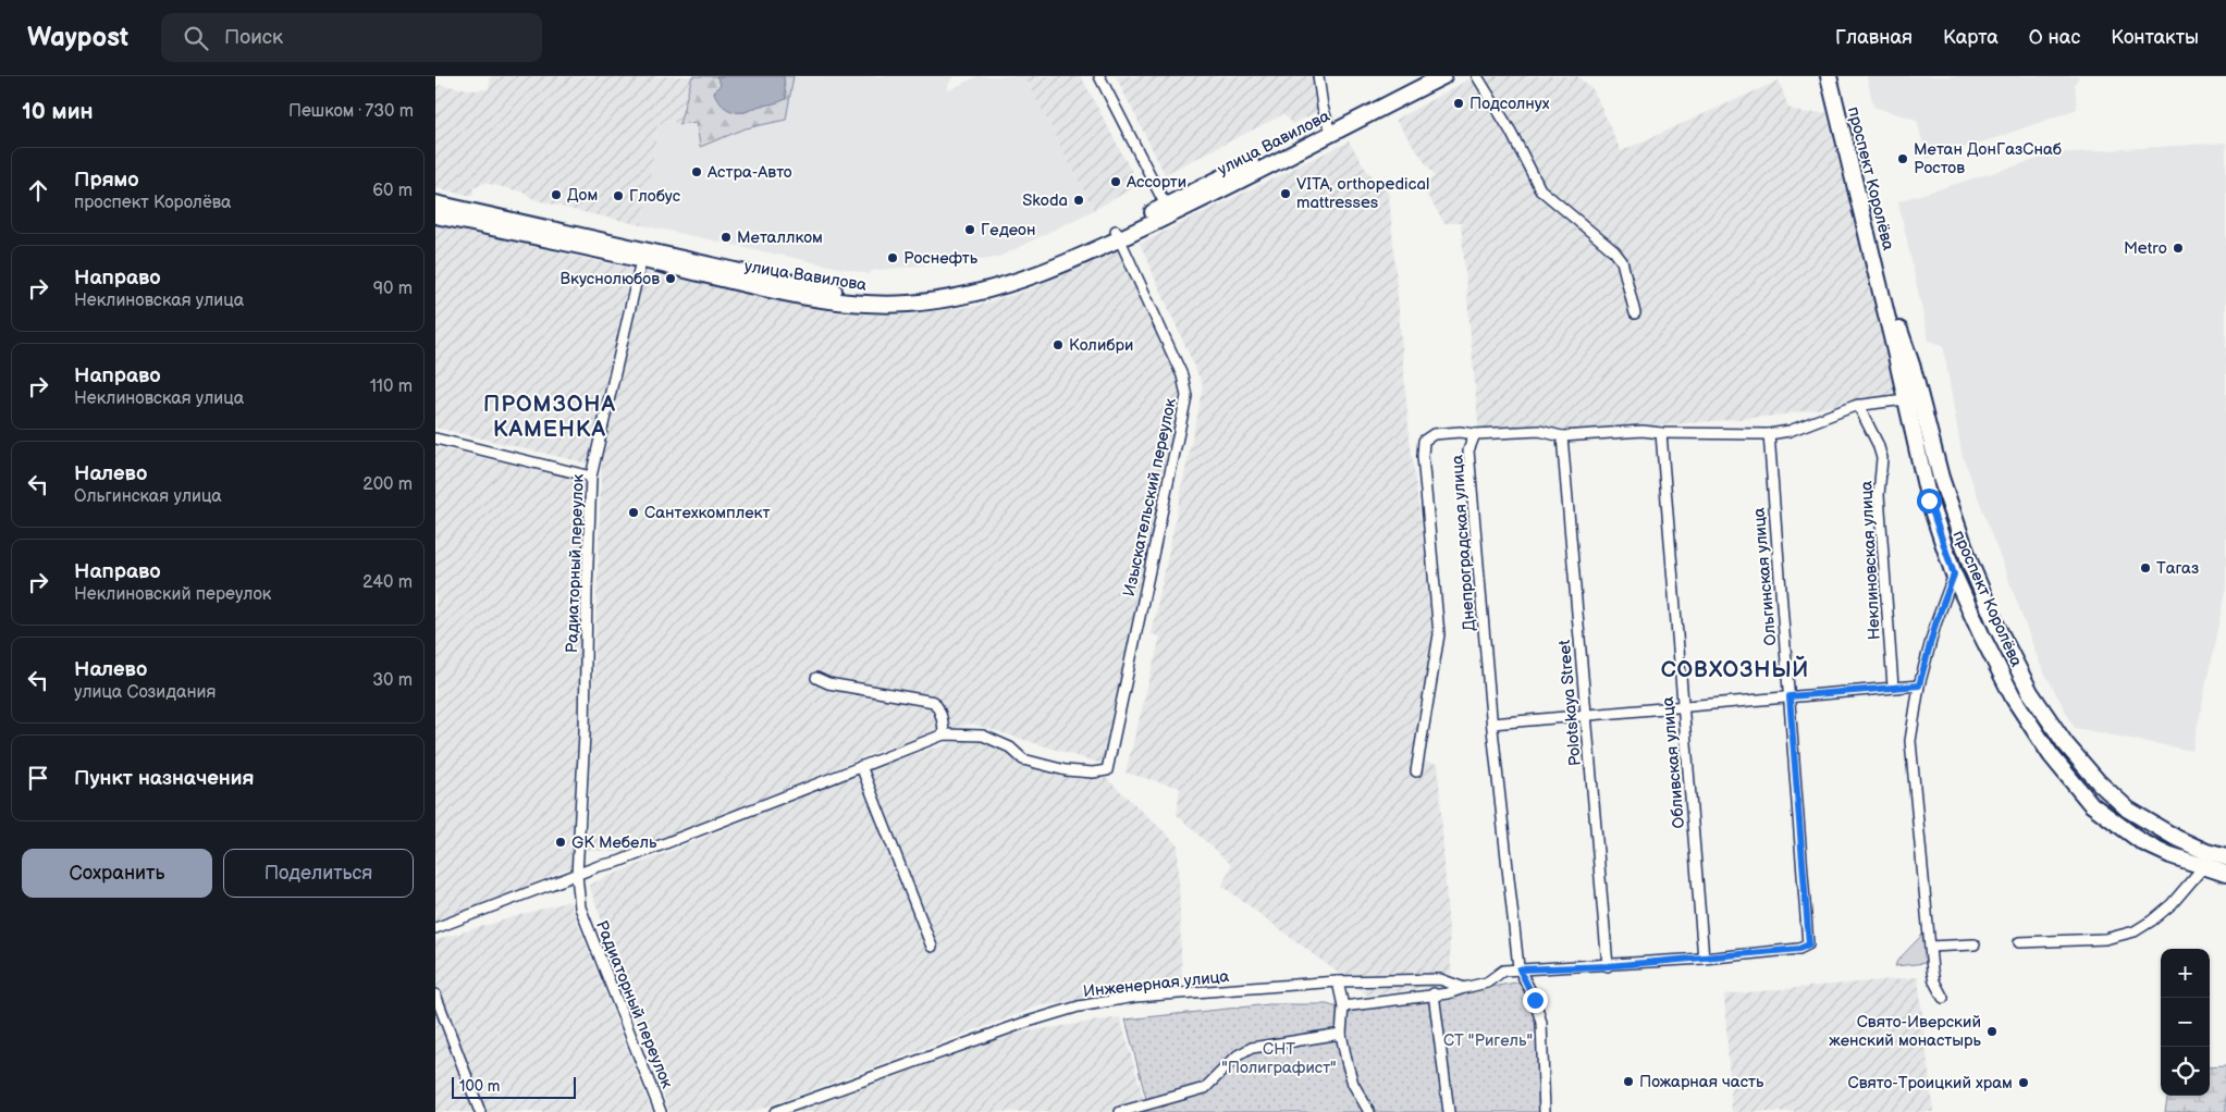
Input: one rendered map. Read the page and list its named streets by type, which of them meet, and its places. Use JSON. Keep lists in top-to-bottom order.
{
  "streets": {
    "main road": ["улица Вавилова", "проспект Королёва"],
    "street": [
      "Изыскательский переулок",
      "Днепроградская улица",
      "Неклиновская улица",
      "Радиаторный переулок",
      "Ольгинская улица",
      "Polotskaya Street",
      "Обливская улица",
      "Инженерная улица"
    ]
  },
  "crossings": [
    ["улица Вавилова", "Изыскательский переулок"],
    ["улица Вавилова", "Радиаторный переулок"],
    ["Ольгинская улица", "Обливская улица"]
  ],
  "districts": ["ПРОМЗОНА КАМЕНКА", "СОВХОЗНЫЙ"],
  "parks": ["СТ \"Ригель\"", "СНТ \"Полиграфист\""],
  "places": [
    "Подсолнух",
    "Метан ДонГазСнаб Ростов",
    "Астра-Авто",
    "Ассорти",
    "VITA, orthopedical mattresses",
    "Дом",
    "Глобус",
    "Skoda",
    "Гедеон",
    "Металлком",
    "Metro",
    "Роснефть",
    "Вкуснолюбов",
    "Колибри",
    "Сантехкомплект",
    "Тагаз",
    "GK Мебель",
    "Свято-Иверский женский монастырь",
    "Пожарная часть",
    "Свято-Троицкий храм"
  ],
  "scale_bar": "100 m",
  "page": {
    "header": "Waypost",
    "search": "Поиск",
    "nav": [
      "Главная",
      "Карта",
      "О нас",
      "Контакты"
    ],
    "heading": ["10 мин", "Пешком · 730 m"],
    "list": [
      ["Прямо", "проспект Королёва", "60 m"],
      ["Направо", "Неклиновская улица", "90 m"],
      ["Направо", "Неклиновская улица", "110 m"],
      ["Налево", "Ольгинская улица", "200 m"],
      ["Направо", "Неклиновский переулок", "240 m"],
      ["Налево", "улица Созидания", "30 m"],
      "Пункт назначения"
    ],
    "buttons": ["Сохранить", "Поделиться"],
    "map_buttons": ["+", "−"],
    "scale": "100 m"
  }
}
